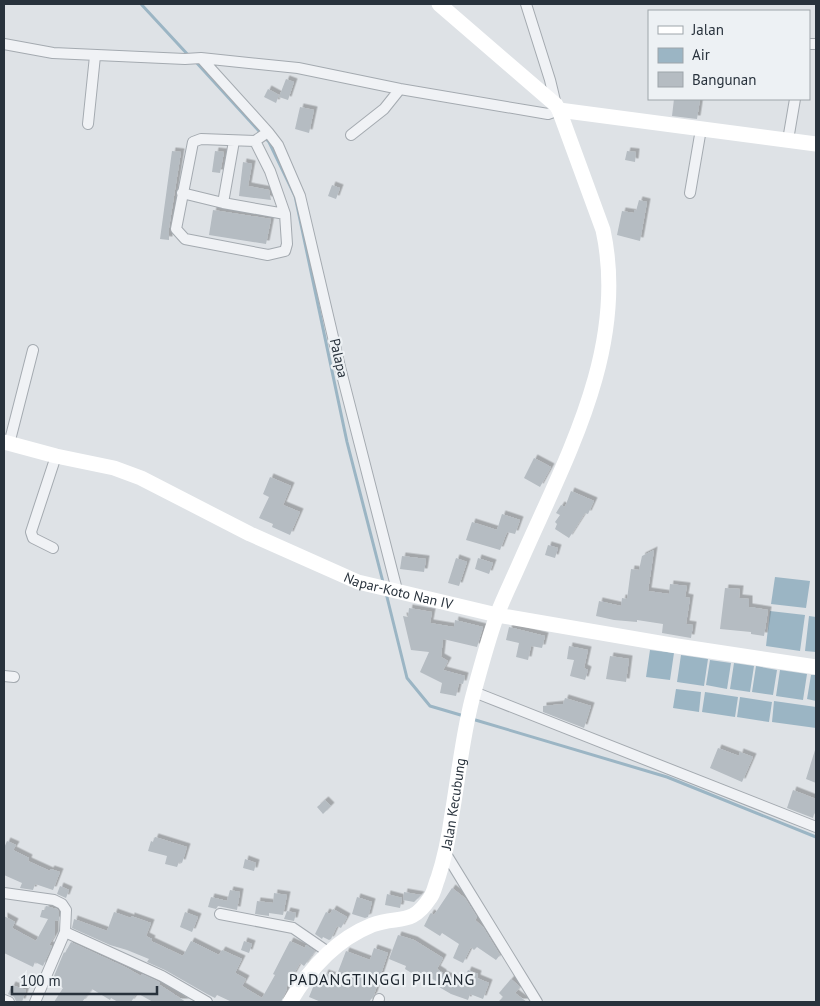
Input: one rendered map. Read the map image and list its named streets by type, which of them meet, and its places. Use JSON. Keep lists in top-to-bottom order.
{
  "streets": {
    "street": ["Palapa", "Napar-Koto Nan IV", "Jalan Kecubung"]
  },
  "crossings": [
    ["Palapa", "Napar-Koto Nan IV"],
    ["Napar-Koto Nan IV", "Jalan Kecubung"]
  ],
  "districts": ["PADANGTINGGI PILIANG"],
  "legend": ["Jalan", "Air", "Bangunan"],
  "scale_bar": "100 m"
}
